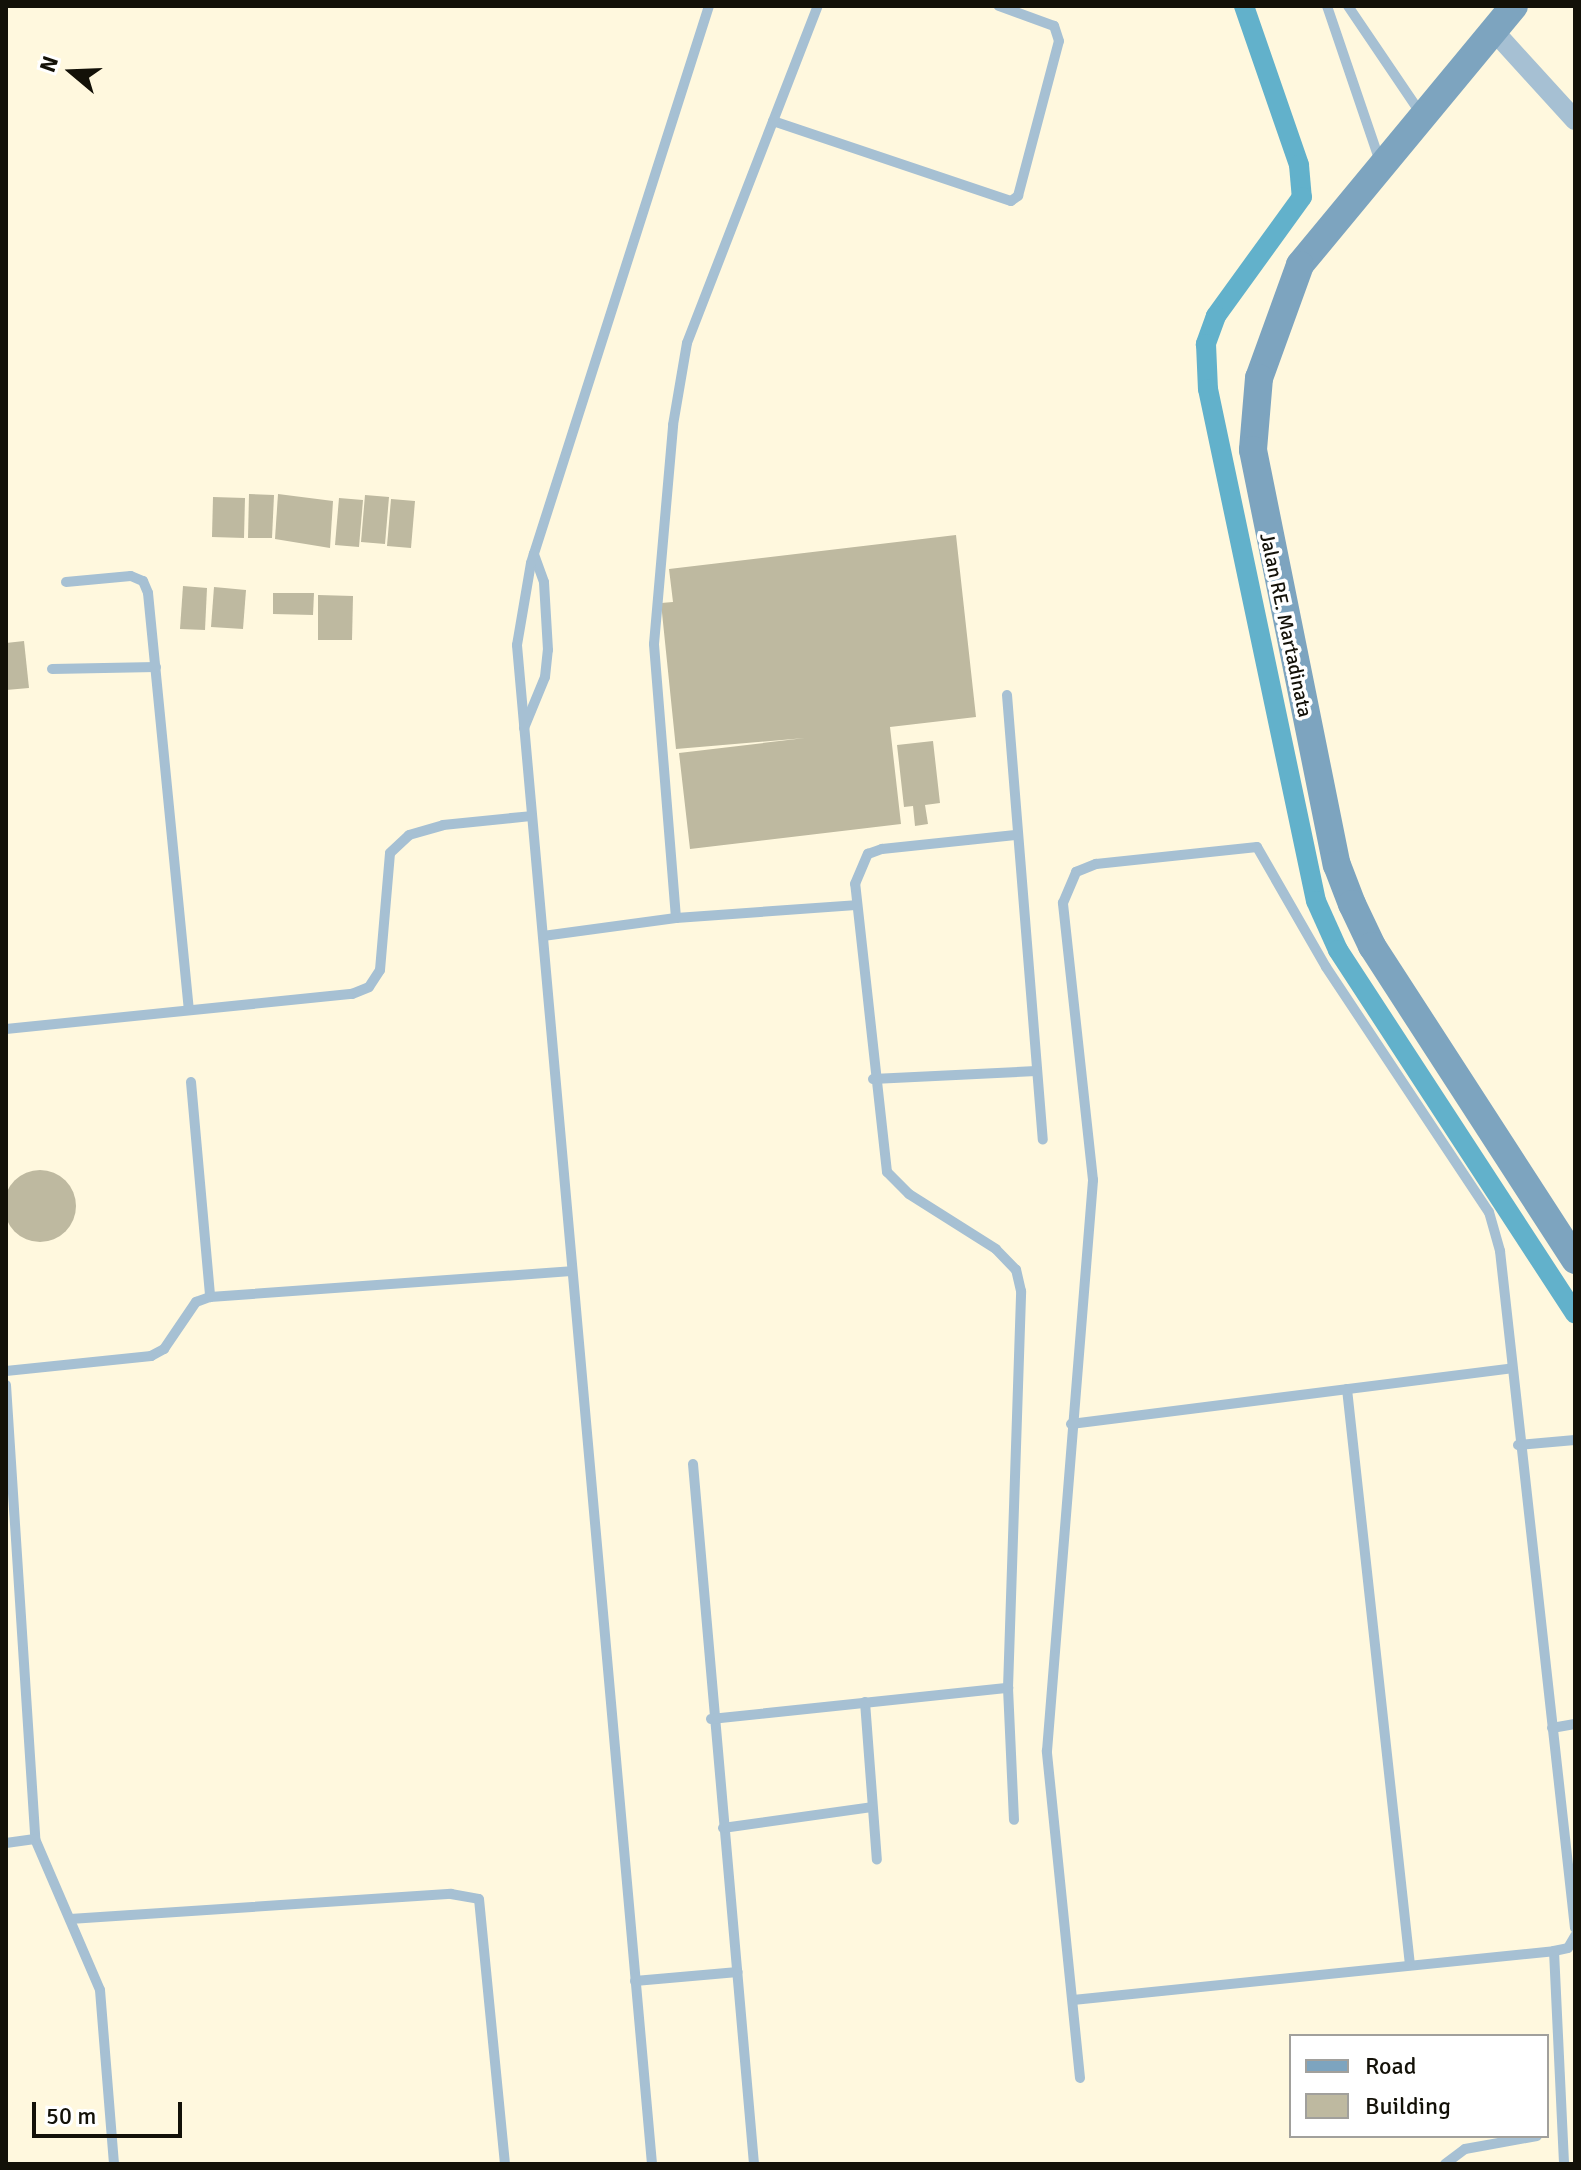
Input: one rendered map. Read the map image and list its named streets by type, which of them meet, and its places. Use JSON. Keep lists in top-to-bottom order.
{
  "streets": {
    "main road": ["Jalan RE. Martadinata"]
  },
  "legend": ["Road", "Building"],
  "scale_bar": "50 m",
  "north": "left"
}
